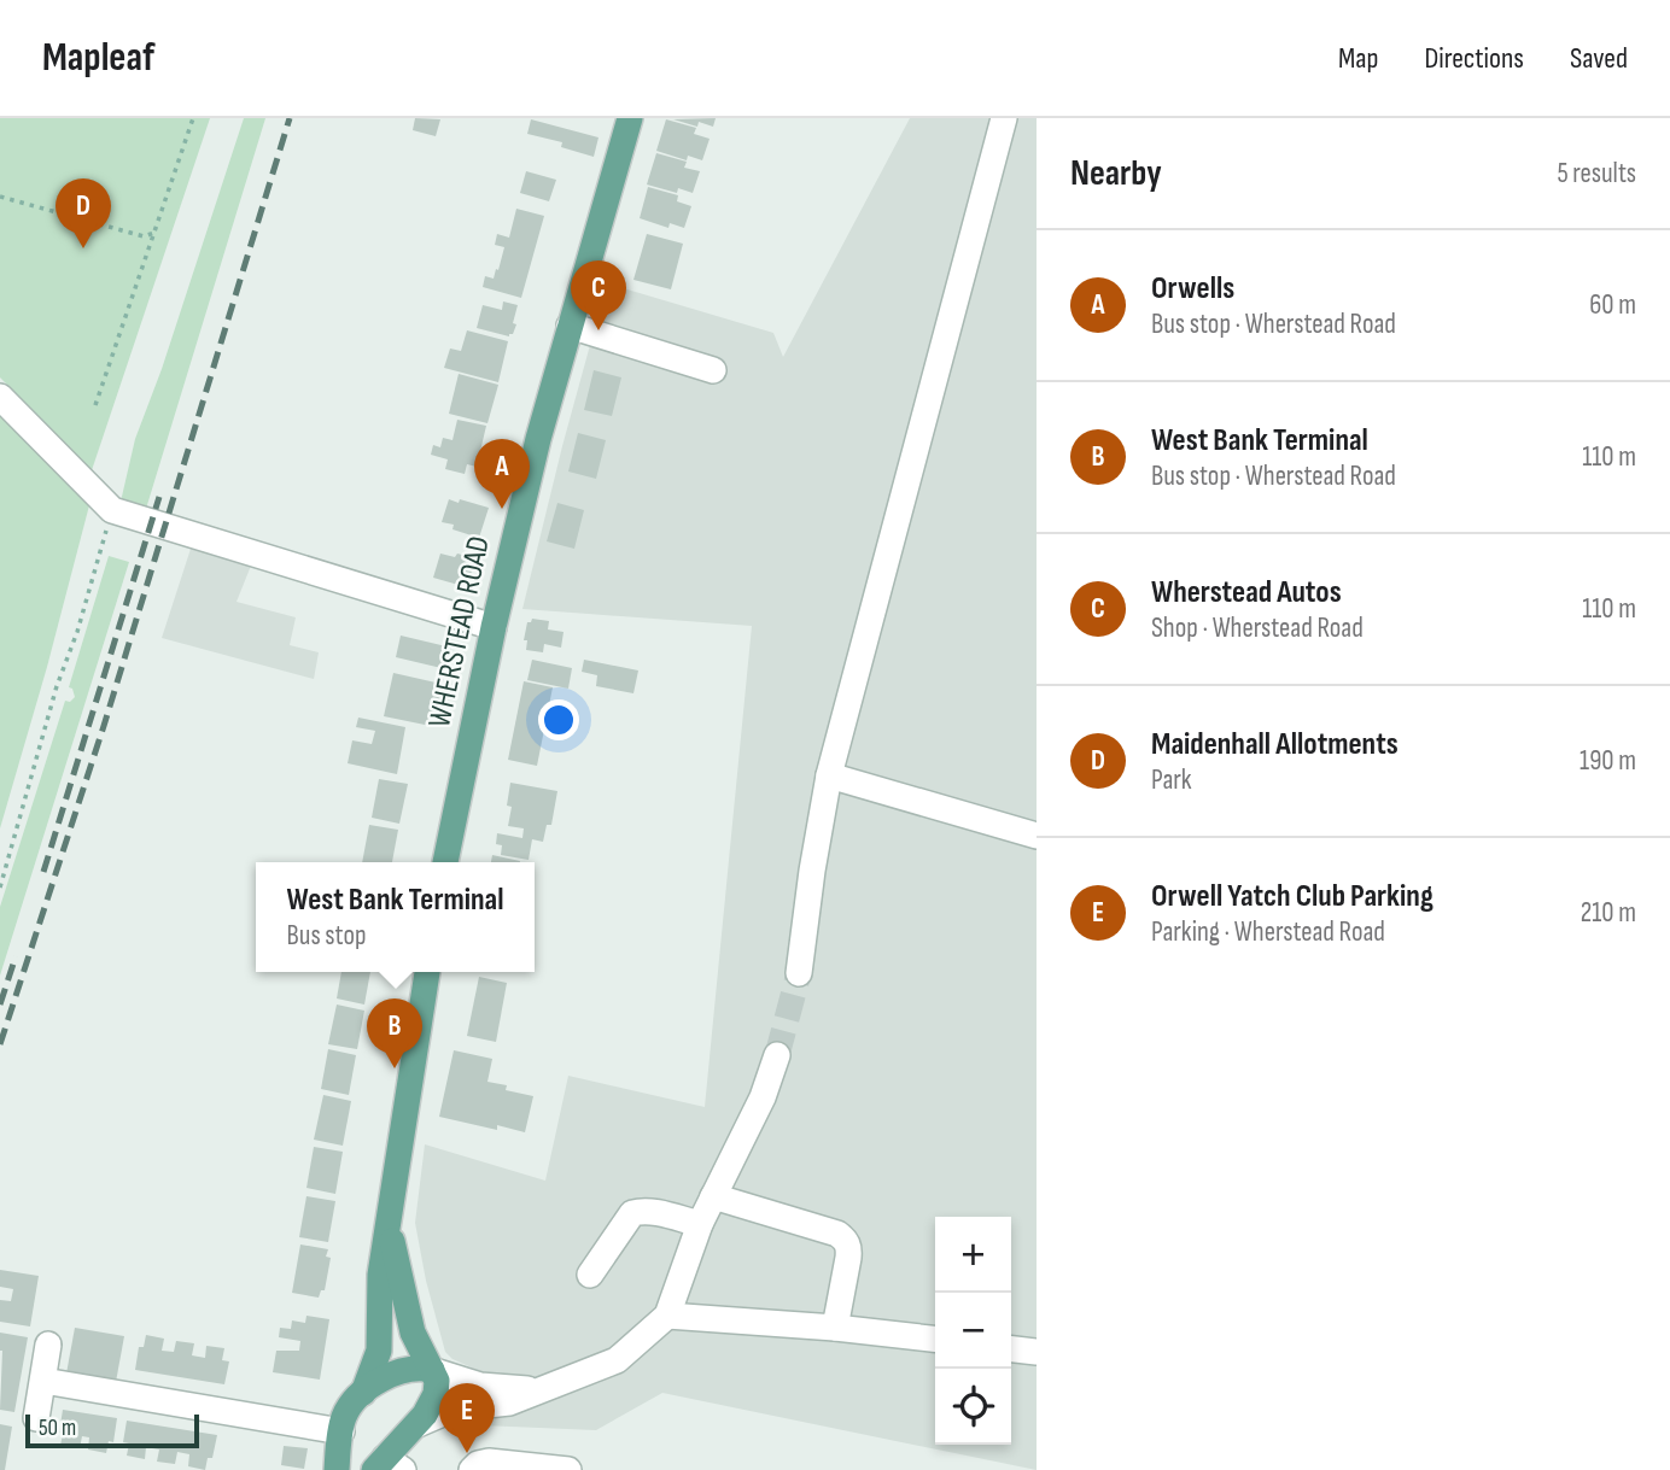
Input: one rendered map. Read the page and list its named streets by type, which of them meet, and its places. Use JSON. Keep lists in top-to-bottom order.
{
  "streets": {
    "main road": ["WHERSTEAD ROAD"]
  },
  "scale_bar": "50 m",
  "page": {
    "header": "Mapleaf",
    "nav": ["Map", "Directions", "Saved"],
    "heading": ["Nearby", "5 results"],
    "pins": [
      "D",
      "C",
      "A",
      "B",
      "E"
    ],
    "list": [
      {
        "mark": "A",
        "name": "Orwells",
        "note": "Bus stop · Wherstead Road",
        "value": "60 m"
      },
      {
        "mark": "B",
        "name": "West Bank Terminal",
        "note": "Bus stop · Wherstead Road",
        "value": "110 m"
      },
      {
        "mark": "C",
        "name": "Wherstead Autos",
        "note": "Shop · Wherstead Road",
        "value": "110 m"
      },
      {
        "mark": "D",
        "name": "Maidenhall Allotments",
        "note": "Park",
        "value": "190 m"
      },
      {
        "mark": "E",
        "name": "Orwell Yatch Club Parking",
        "note": "Parking · Wherstead Road",
        "value": "210 m"
      }
    ],
    "popup": ["West Bank Terminal", "Bus stop"],
    "map_buttons": ["+", "−"],
    "scale": "50 m"
  }
}
